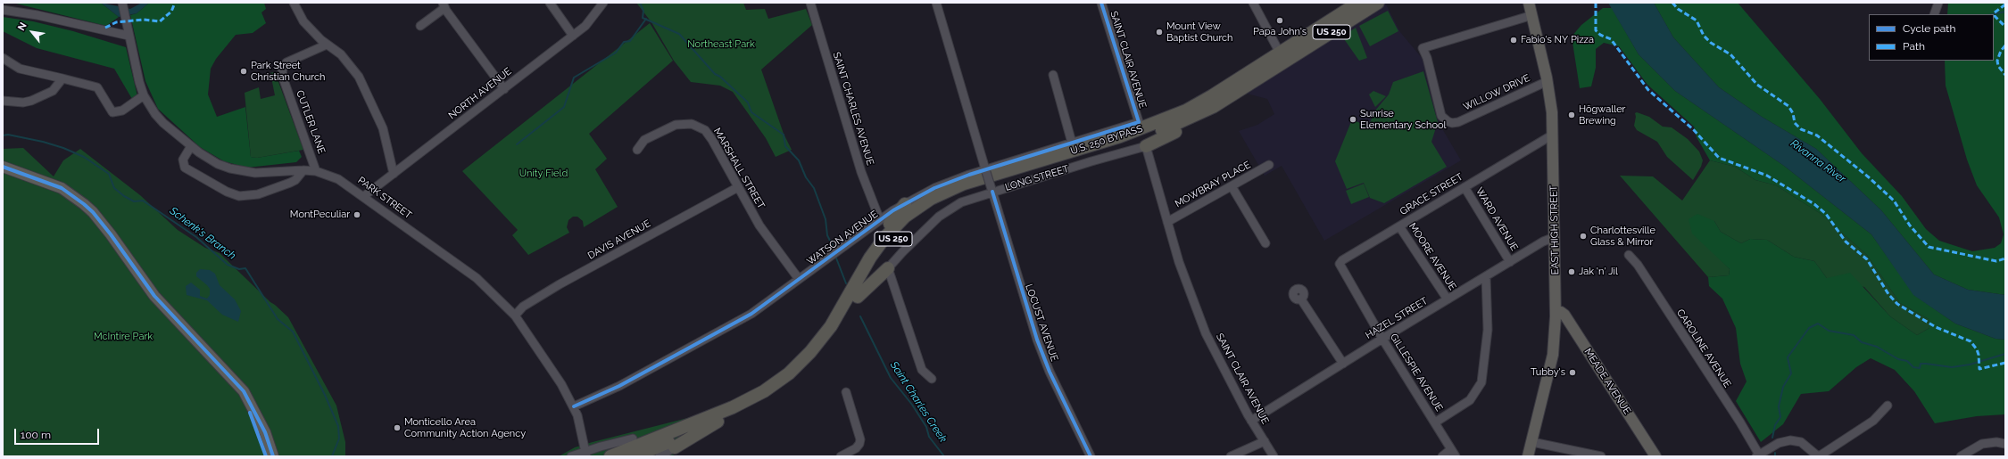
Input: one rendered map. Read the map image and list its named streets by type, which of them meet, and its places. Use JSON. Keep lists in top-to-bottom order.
{
  "streets": {
    "highway": ["US 250", "U.S. 250 BYPASS"],
    "main road": ["EAST HIGH STREET", "MEADE AVENUE"],
    "street": [
      "SAINT CLAIR AVENUE",
      "WILLOW DRIVE",
      "NORTH AVENUE",
      "SAINT CHARLES AVENUE",
      "CUTLER LANE",
      "MARSHALL STREET",
      "LONG STREET",
      "MOWBRAY PLACE",
      "GRACE STREET",
      "PARK STREET",
      "WARD AVENUE",
      "WATSON AVENUE",
      "DAVIS AVENUE",
      "MOORE AVENUE",
      "HAZEL STREET",
      "LOCUST AVENUE",
      "CAROLINE AVENUE",
      "GILLESPIE AVENUE"
    ]
  },
  "crossings": [
    ["US 250", "U.S. 250 BYPASS"],
    ["SAINT CLAIR AVENUE", "LONG STREET"],
    ["SAINT CLAIR AVENUE", "MOWBRAY PLACE"],
    ["SAINT CLAIR AVENUE", "WATSON AVENUE"],
    ["SAINT CLAIR AVENUE", "HAZEL STREET"],
    ["WILLOW DRIVE", "EAST HIGH STREET"],
    ["NORTH AVENUE", "PARK STREET"],
    ["SAINT CHARLES AVENUE", "WATSON AVENUE"],
    ["CUTLER LANE", "PARK STREET"],
    ["MARSHALL STREET", "WATSON AVENUE"],
    ["MARSHALL STREET", "DAVIS AVENUE"],
    ["LONG STREET", "LOCUST AVENUE"],
    ["GRACE STREET", "WARD AVENUE"],
    ["GRACE STREET", "EAST HIGH STREET"],
    ["GRACE STREET", "MOORE AVENUE"],
    ["GRACE STREET", "GILLESPIE AVENUE"],
    ["PARK STREET", "WATSON AVENUE"],
    ["PARK STREET", "DAVIS AVENUE"],
    ["WARD AVENUE", "HAZEL STREET"],
    ["EAST HIGH STREET", "HAZEL STREET"],
    ["EAST HIGH STREET", "MEADE AVENUE"],
    ["WATSON AVENUE", "LOCUST AVENUE"],
    ["MOORE AVENUE", "HAZEL STREET"],
    ["HAZEL STREET", "GILLESPIE AVENUE"]
  ],
  "water": ["Rivanna River", "Schenk's Branch", "Saint Charles Creek"],
  "parks": ["Northeast Park", "Unity Field", "McIntire Park"],
  "places": [
    "Papa John's",
    "Mount View Baptist Church",
    "Fabio's NY Pizza",
    "Park Street Christian Church",
    "Högwaller Brewing",
    "Sunrise Elementary School",
    "MontPeculiar",
    "Charlottesville Glass & Mirror",
    "Jak 'n' Jil",
    "Tubby's",
    "Monticello Area Community Action Agency"
  ],
  "legend": ["Cycle path", "Path"],
  "scale_bar": "100 m",
  "north": "top left"
}
